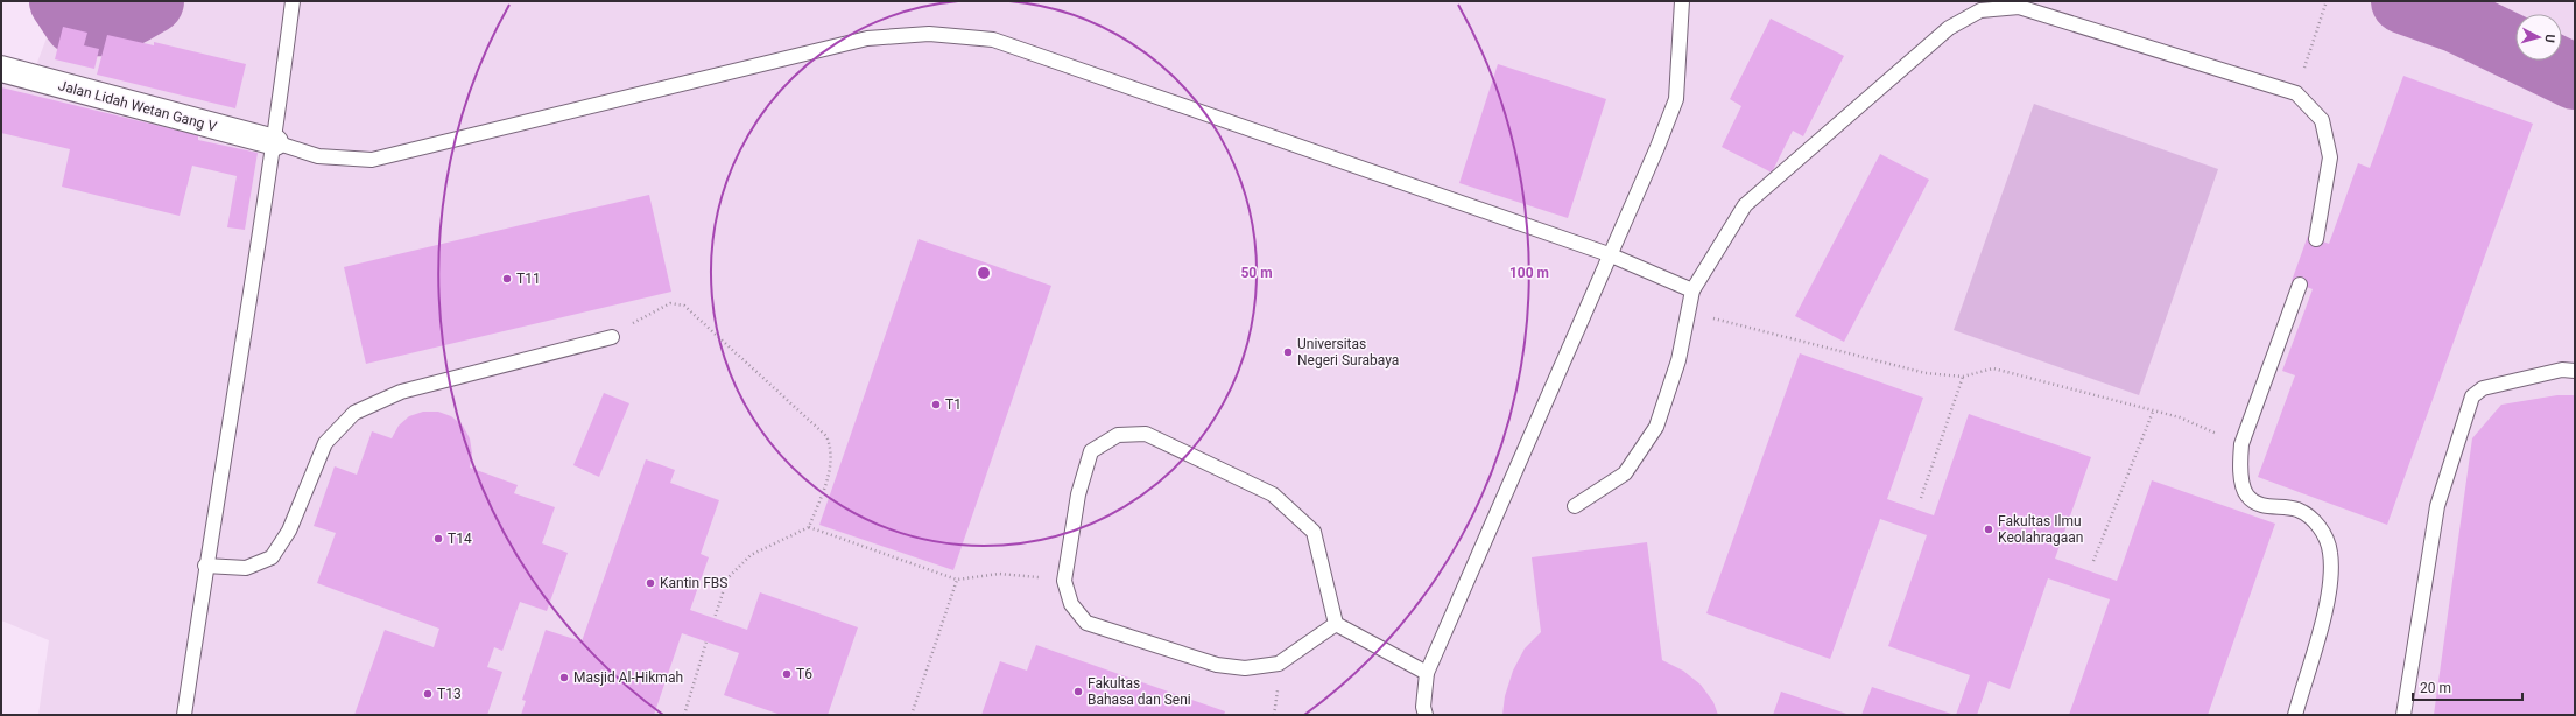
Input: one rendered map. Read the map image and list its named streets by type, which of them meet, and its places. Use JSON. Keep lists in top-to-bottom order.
{
  "streets": {
    "street": ["Jalan Lidah Wetan Gang V"]
  },
  "places": [
    "T11",
    "Universitas Negeri Surabaya",
    "T1",
    "Fakultas Ilmu Keolahragaan",
    "T14",
    "Kantin FBS",
    "T6",
    "Masjid Al-Hikmah",
    "Fakultas Bahasa dan Seni",
    "T13"
  ],
  "scale_bar": "20 m",
  "north": "right",
  "rings": ["50 m", "100 m"]
}
